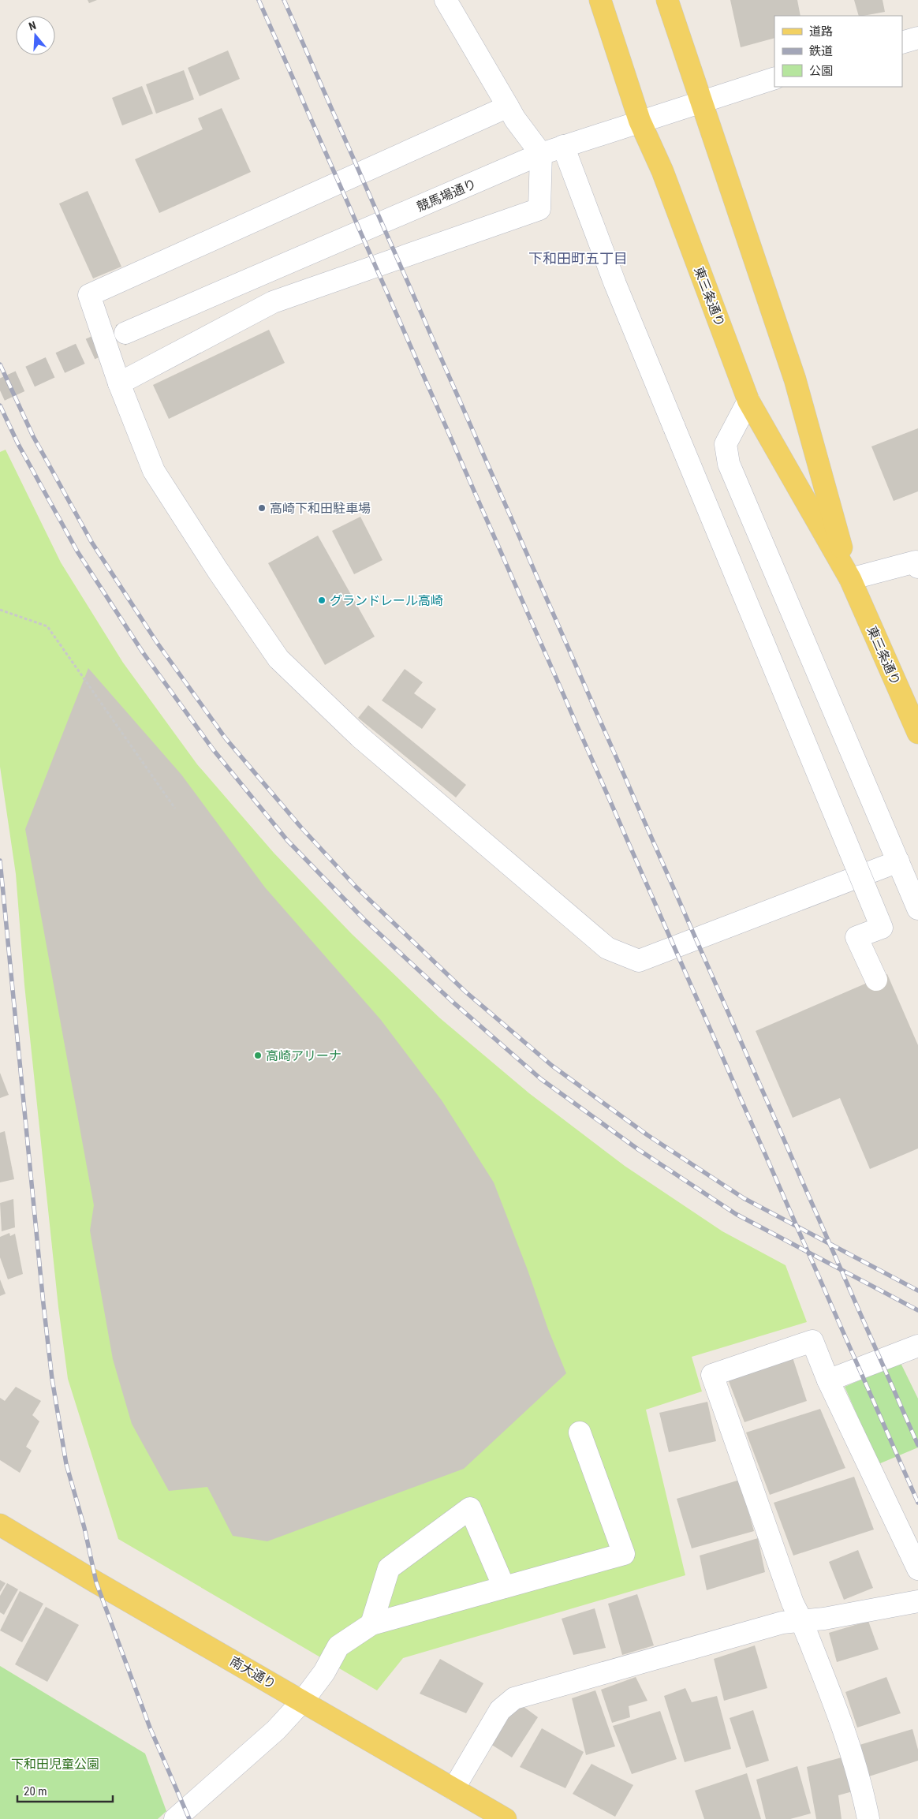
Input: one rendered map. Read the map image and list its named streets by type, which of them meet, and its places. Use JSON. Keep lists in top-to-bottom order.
{
  "streets": {
    "main road": ["東三条通り", "南大通り"],
    "street": ["競馬場通り"]
  },
  "crossings": [
    ["競馬場通り", "東三条通り"]
  ],
  "districts": ["下和田町五丁目"],
  "parks": ["下和田児童公園"],
  "places": ["高崎下和田駐車場", "グランドレール高崎", "高崎アリーナ"],
  "legend": ["道路", "鉄道", "公園"],
  "scale_bar": "20 m",
  "north": "top"
}
